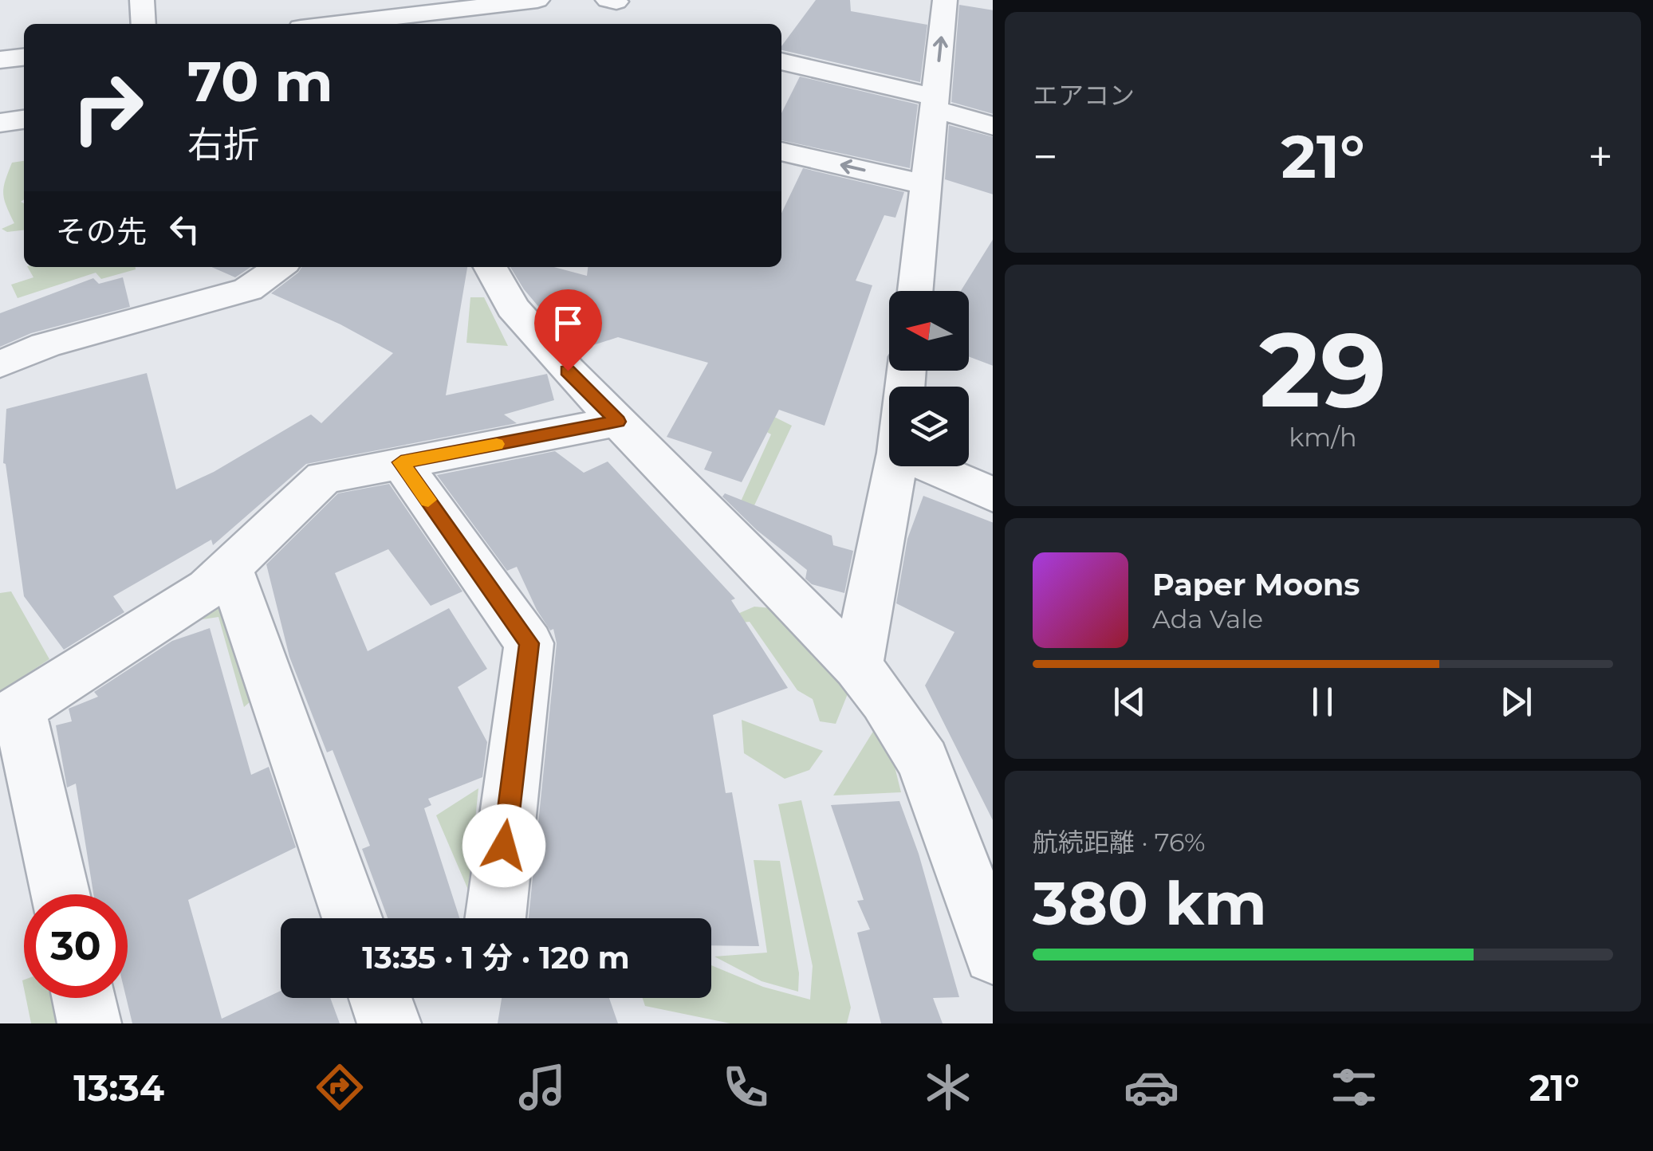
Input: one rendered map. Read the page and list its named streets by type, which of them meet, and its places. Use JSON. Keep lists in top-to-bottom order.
{
  "north": "left",
  "page": {
    "tile": [
      "エアコン",
      ["29", "km/h"],
      ["航続距離 · 76%", "380 km"]
    ],
    "turn": ["70 m", "右折"],
    "heat": ["−", "21°", "+"],
    "then": "その先",
    "song": ["Paper Moons", "Ada Vale"],
    "limit": "30",
    "trip": "13:35 · 1 分 · 120 m",
    "tabs": ["13:34", "21°"]
  }
}
